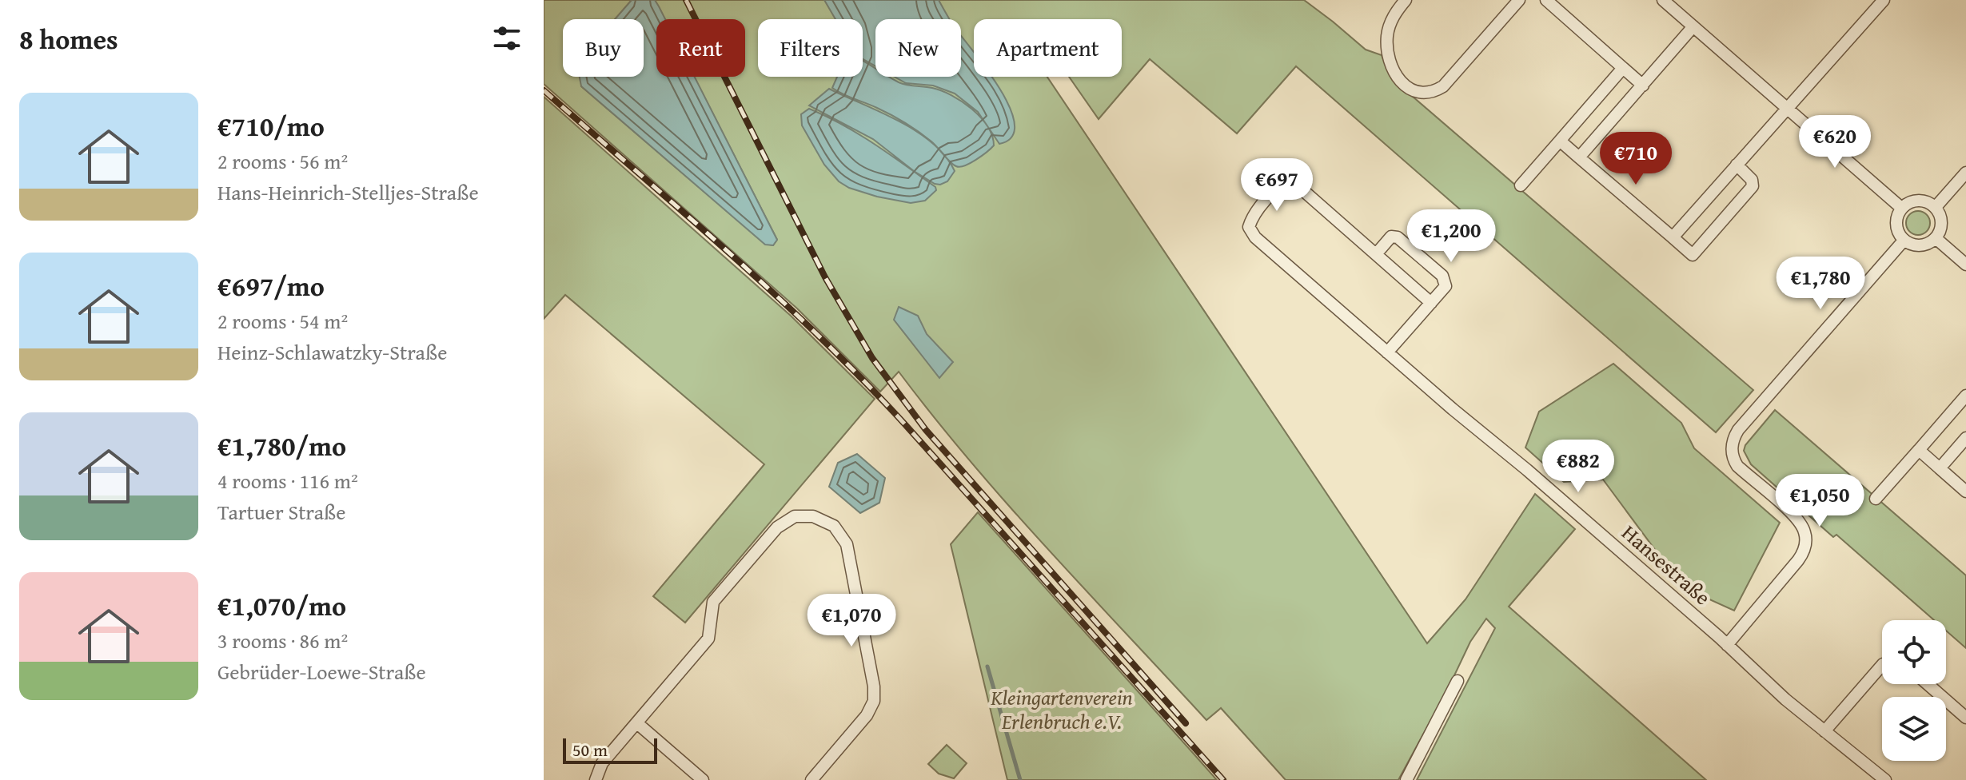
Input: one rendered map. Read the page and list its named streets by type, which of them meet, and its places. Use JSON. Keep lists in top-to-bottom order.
{
  "streets": {
    "street": ["Hansestraße"]
  },
  "parks": ["Kleingartenverein Erlenbruch e.V."],
  "scale_bar": "50 m",
  "page": {
    "heading": "8 homes",
    "chip": [
      "Buy",
      "Rent",
      "Filters",
      "New",
      "Apartment"
    ],
    "list": [
      {
        "name": "€710/mo",
        "note": "2 rooms · 56 m² · Hans-Heinrich-Stelljes-Straße"
      },
      {
        "name": "€697/mo",
        "note": "2 rooms · 54 m² · Heinz-Schlawatzky-Straße"
      },
      {
        "name": "€1,780/mo",
        "note": "4 rooms · 116 m² · Tartuer Straße"
      },
      {
        "name": "€1,070/mo",
        "note": "3 rooms · 86 m² · Gebrüder-Loewe-Straße"
      }
    ],
    "price": [
      "€620",
      "€710",
      "€697",
      "€1,200",
      "€1,780",
      "€882",
      "€1,050",
      "€1,070"
    ],
    "scale": "50 m"
  }
}
